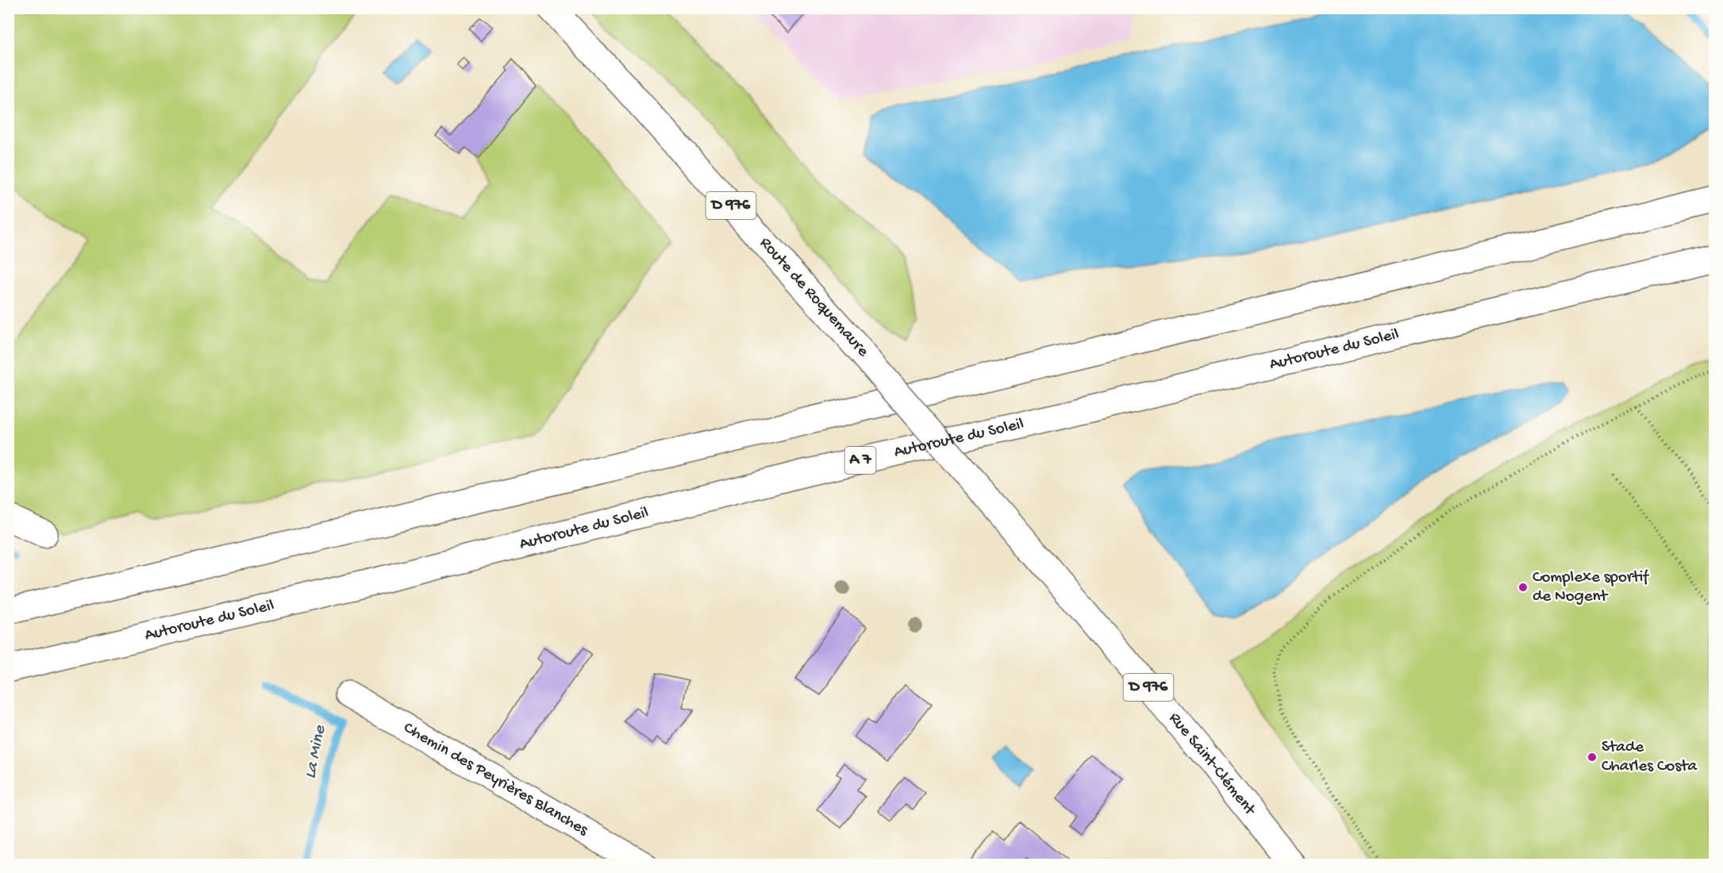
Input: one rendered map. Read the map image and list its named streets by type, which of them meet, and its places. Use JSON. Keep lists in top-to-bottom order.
{
  "streets": {
    "main road": [
      "D 976",
      "Route de Roquemaure",
      "Autoroute du Soleil",
      "A 7",
      "Rue Saint-Clément",
      "Chemin des Peyrières Blanches"
    ]
  },
  "crossings": [
    ["Route de Roquemaure", "Rue Saint-Clément"]
  ],
  "water": ["La Mine"],
  "places": ["Complexe sportif de Nogent", "Stade Charles Costa"]
}
